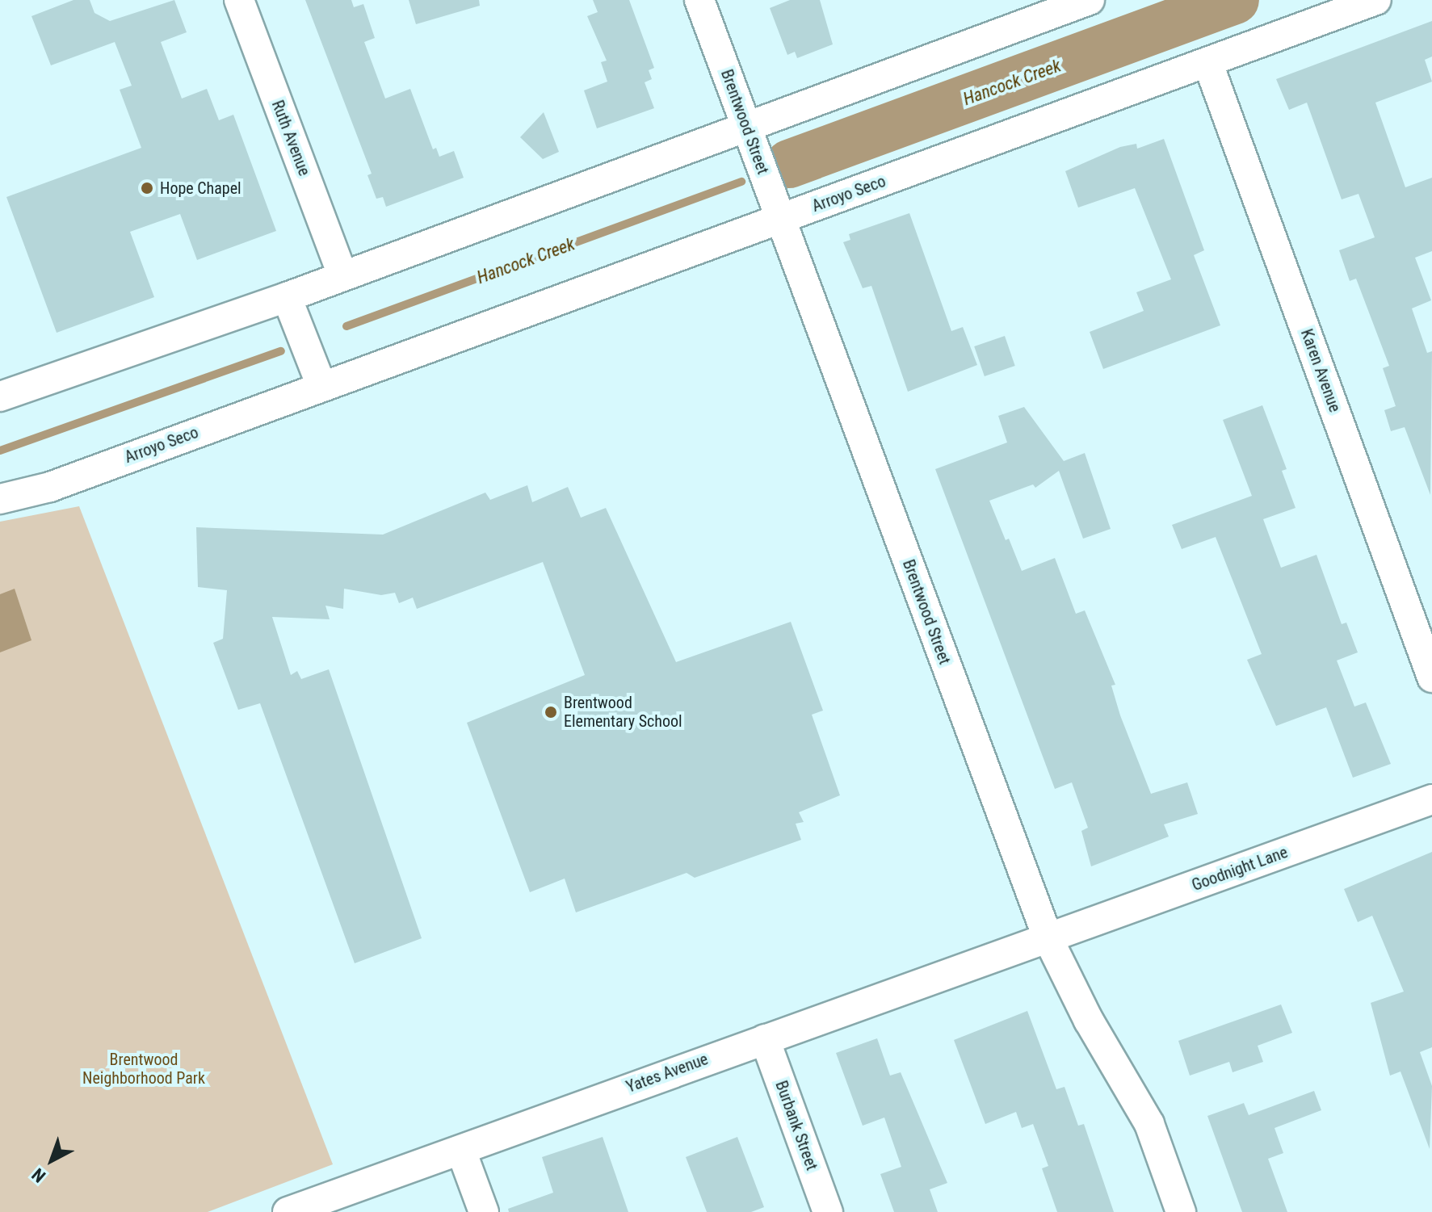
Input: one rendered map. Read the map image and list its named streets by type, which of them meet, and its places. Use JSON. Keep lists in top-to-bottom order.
{
  "streets": {
    "street": [
      "Brentwood Street",
      "Ruth Avenue",
      "Arroyo Seco",
      "Karen Avenue",
      "Goodnight Lane",
      "Yates Avenue",
      "Burbank Street"
    ]
  },
  "crossings": [
    ["Brentwood Street", "Arroyo Seco"],
    ["Brentwood Street", "Goodnight Lane"],
    ["Brentwood Street", "Yates Avenue"],
    ["Arroyo Seco", "Karen Avenue"],
    ["Goodnight Lane", "Yates Avenue"],
    ["Yates Avenue", "Burbank Street"]
  ],
  "water": ["Hancock Creek"],
  "parks": ["Brentwood Neighborhood Park"],
  "places": ["Hope Chapel", "Brentwood Elementary School"],
  "north": "bottom left"
}
